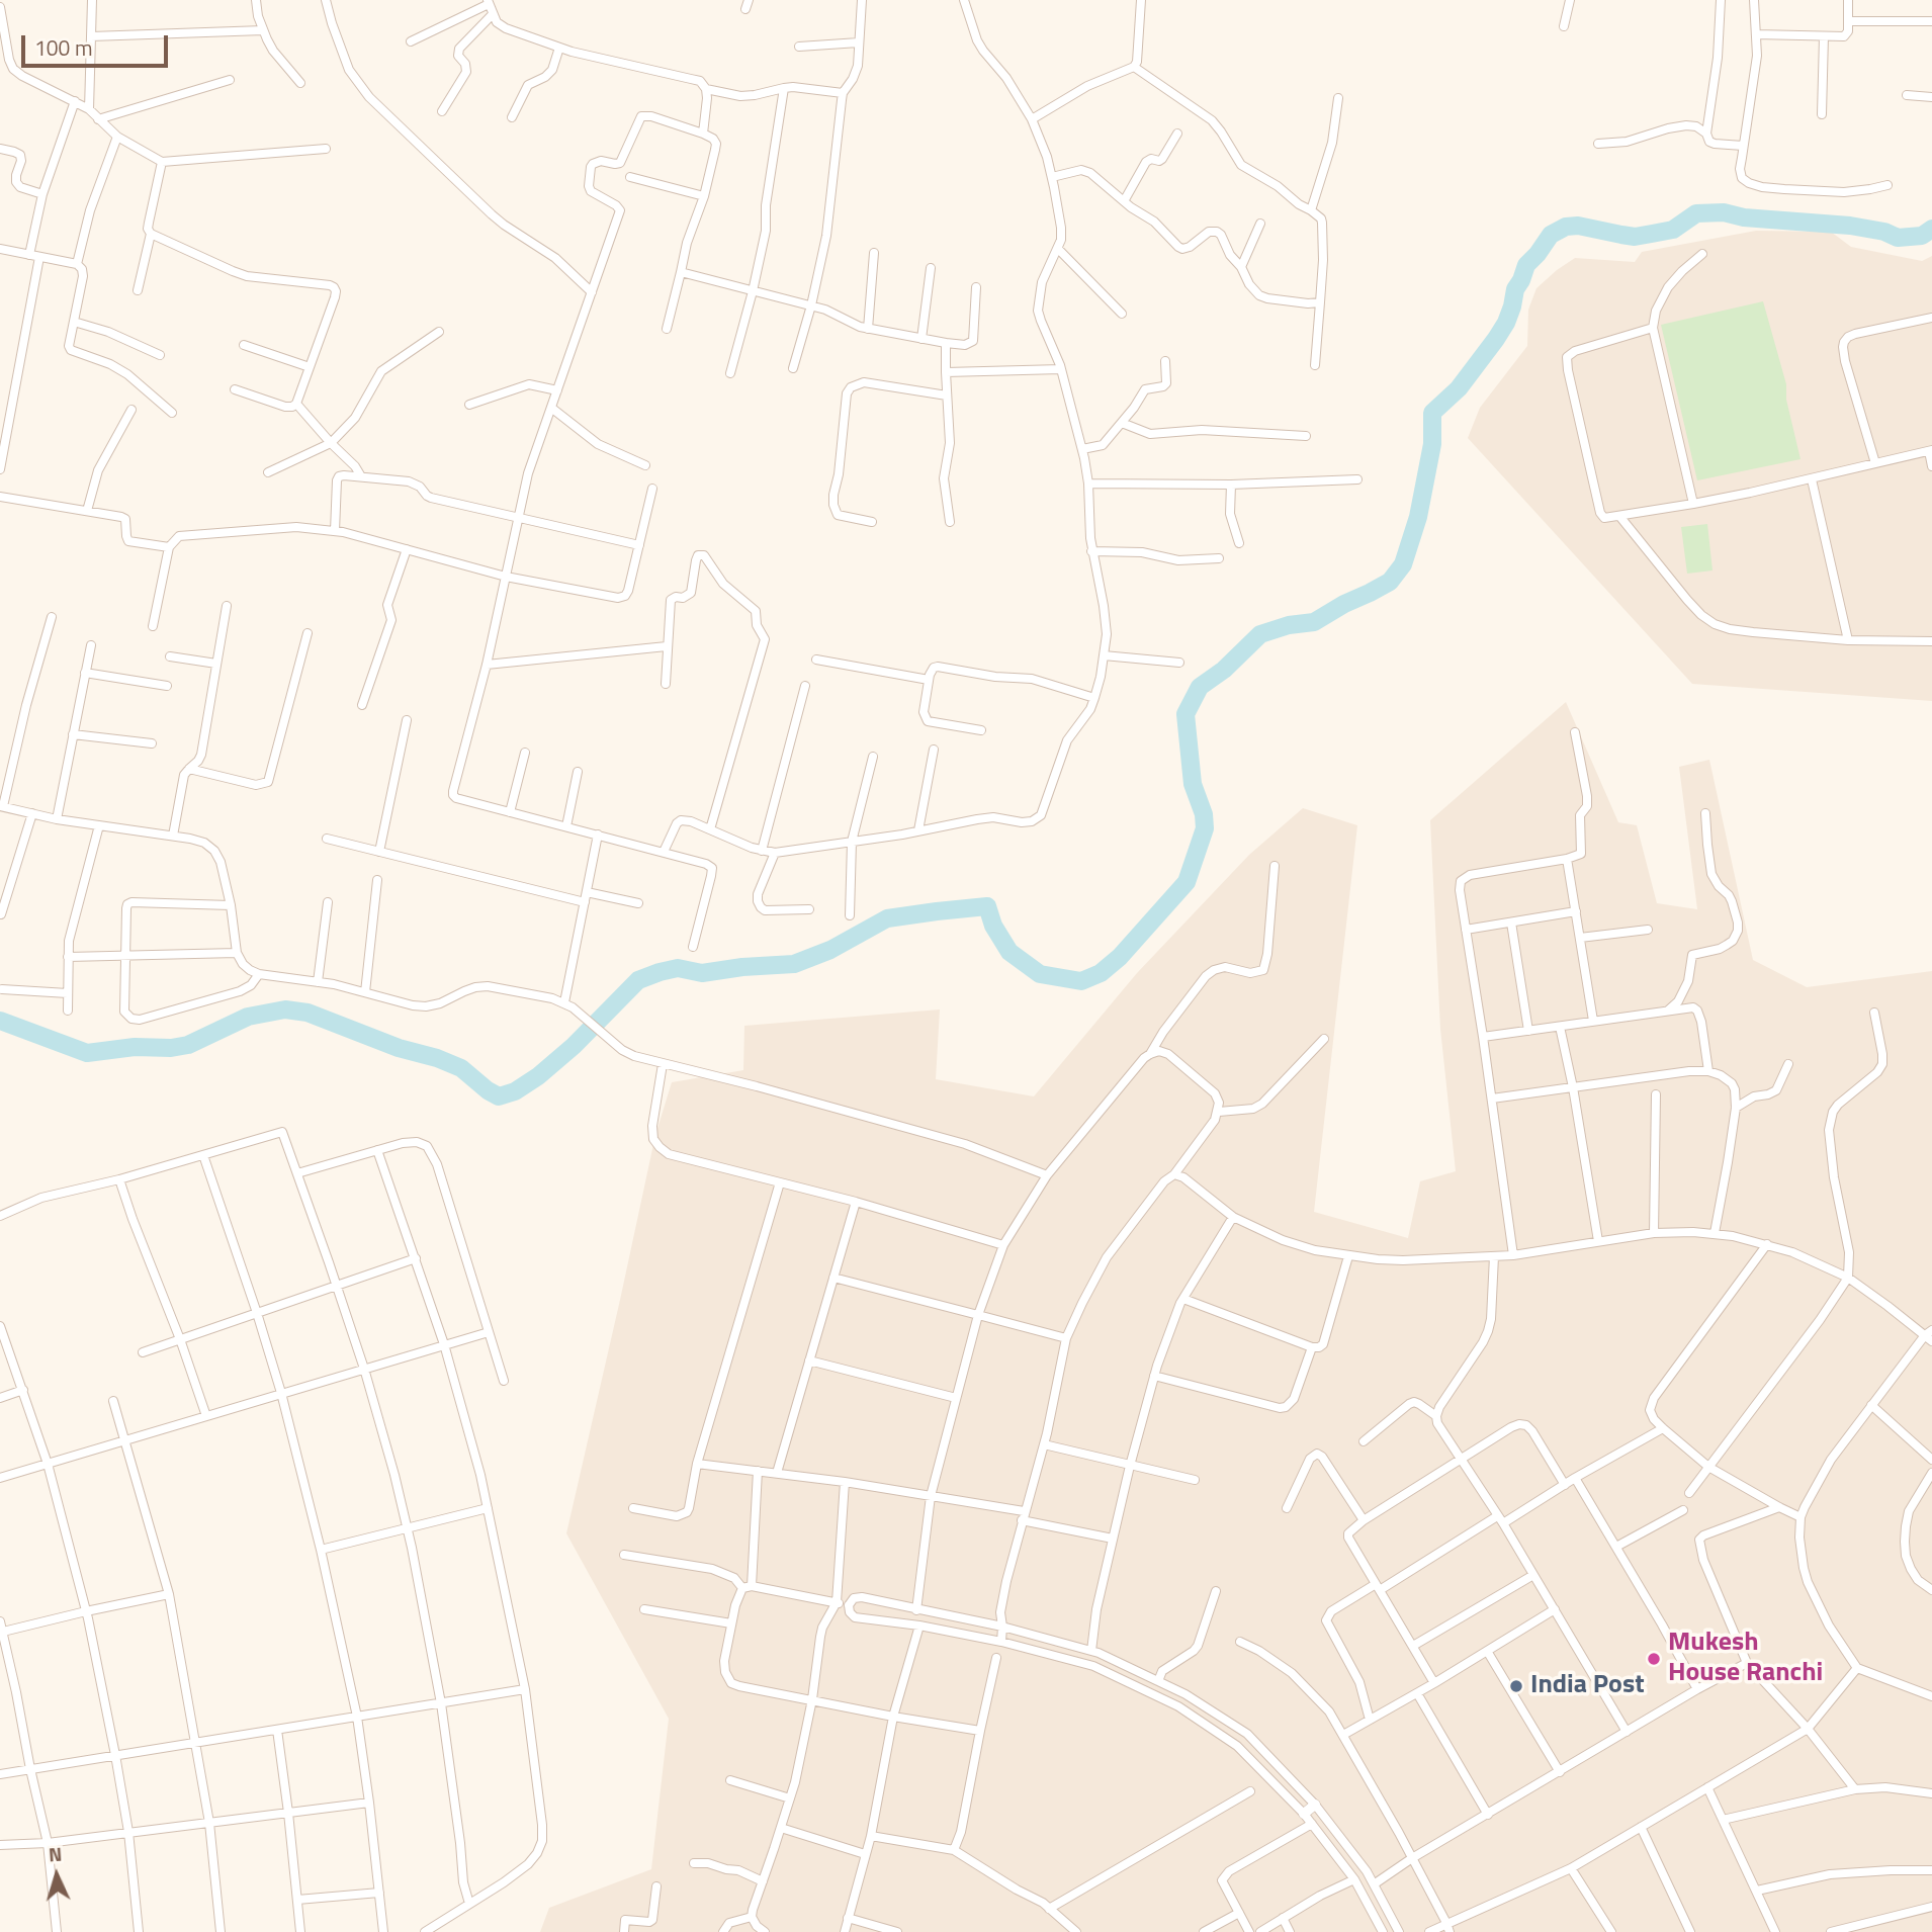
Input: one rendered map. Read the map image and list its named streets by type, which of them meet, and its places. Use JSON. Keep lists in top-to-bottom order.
{
  "places": ["Mukesh House Ranchi", "India Post"],
  "scale_bar": "100 m",
  "north": "top"
}
